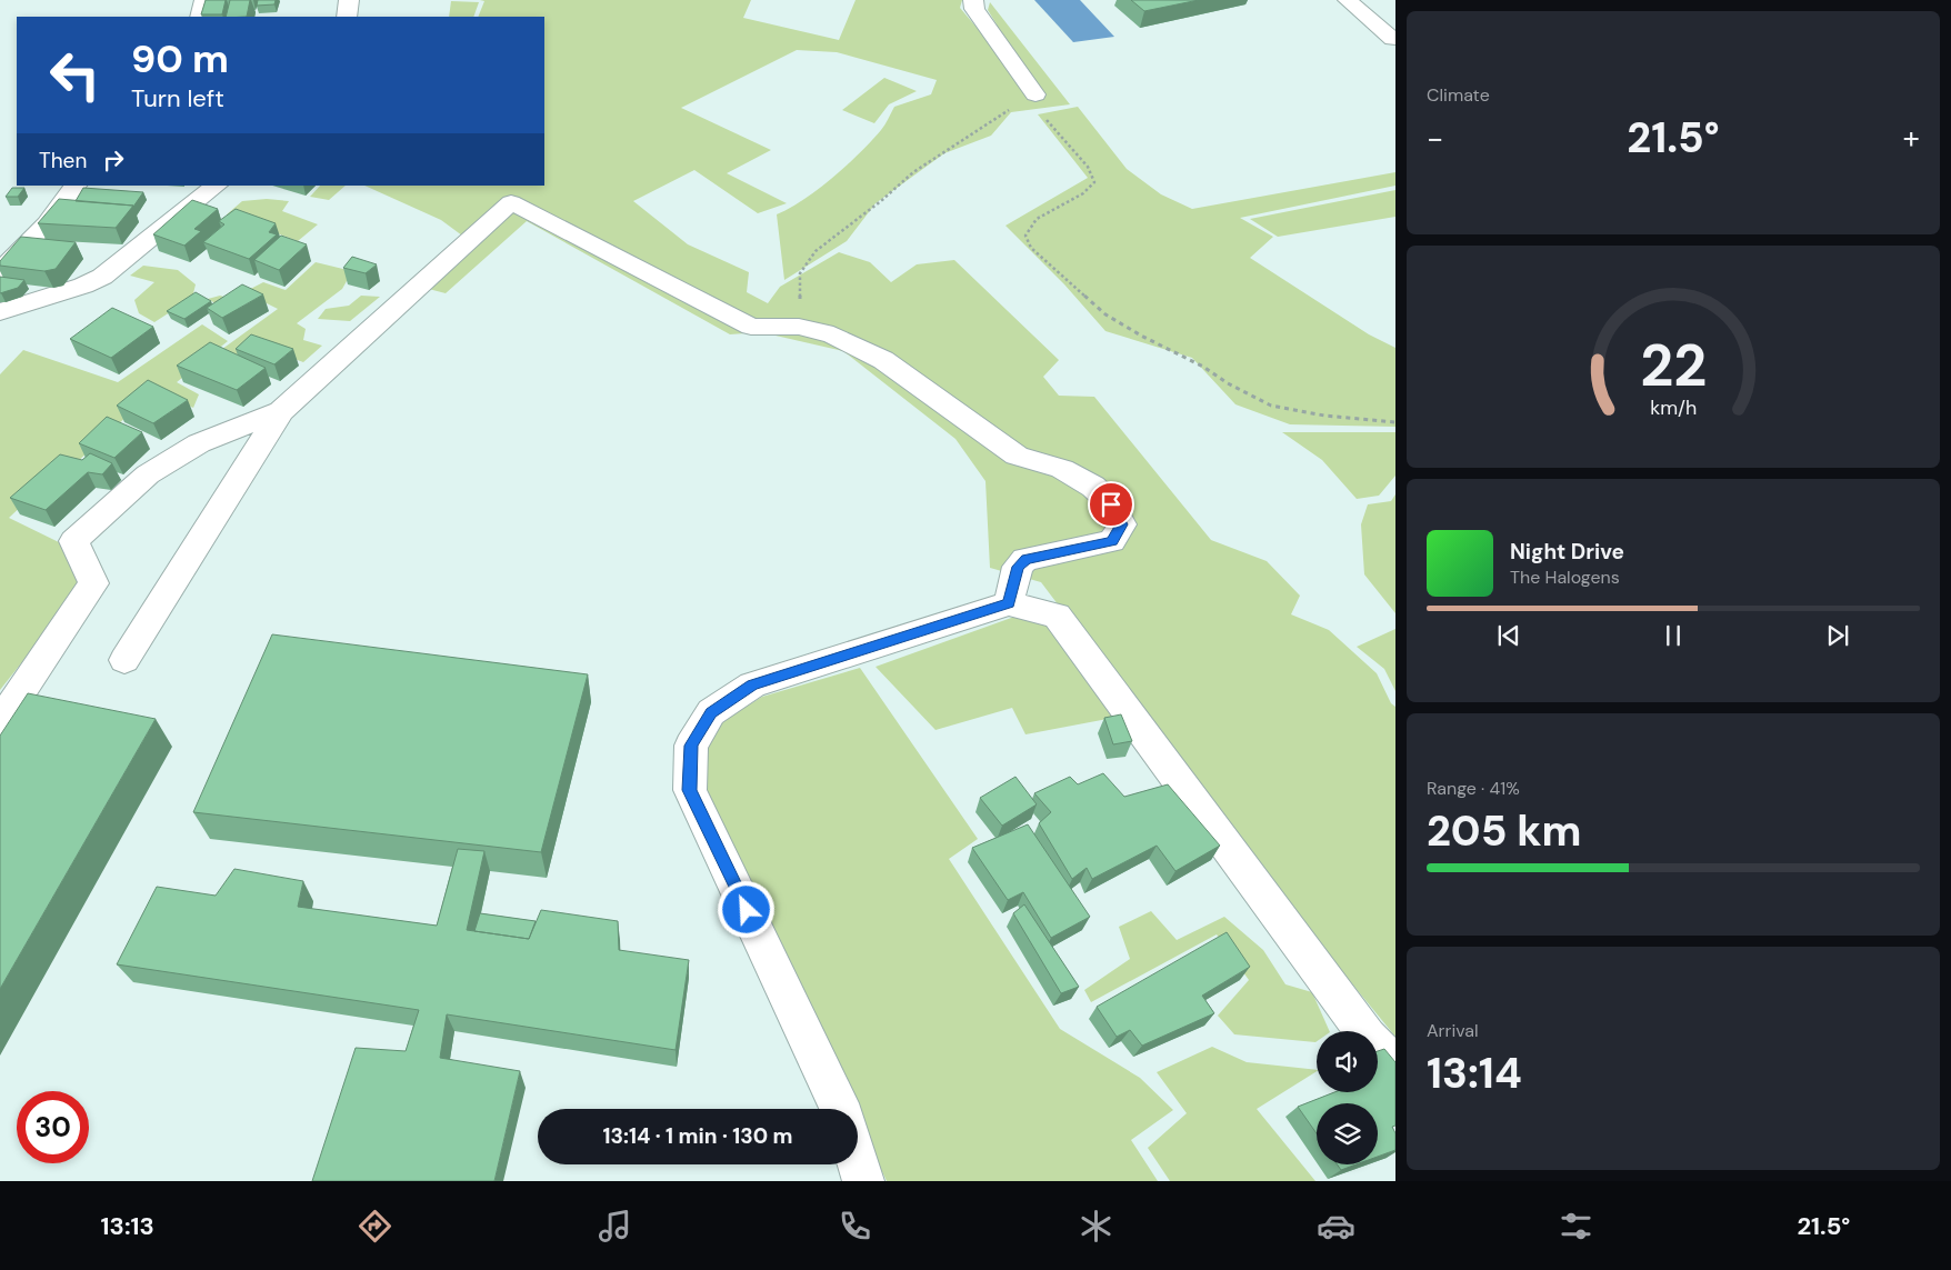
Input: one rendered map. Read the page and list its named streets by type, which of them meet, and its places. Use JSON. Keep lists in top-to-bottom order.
{
  "page": {
    "tile": [
      "Climate",
      ["Range · 41%", "205 km"],
      ["Arrival", "13:14"]
    ],
    "turn": ["90 m", "Turn left"],
    "heat": ["−", "21.5°", "+"],
    "then": "Then",
    "song": ["Night Drive", "The Halogens"],
    "limit": "30",
    "trip": "13:14 · 1 min · 130 m",
    "tabs": ["13:13", "21.5°"],
    "gauge": ["22", "km/h"]
  }
}
